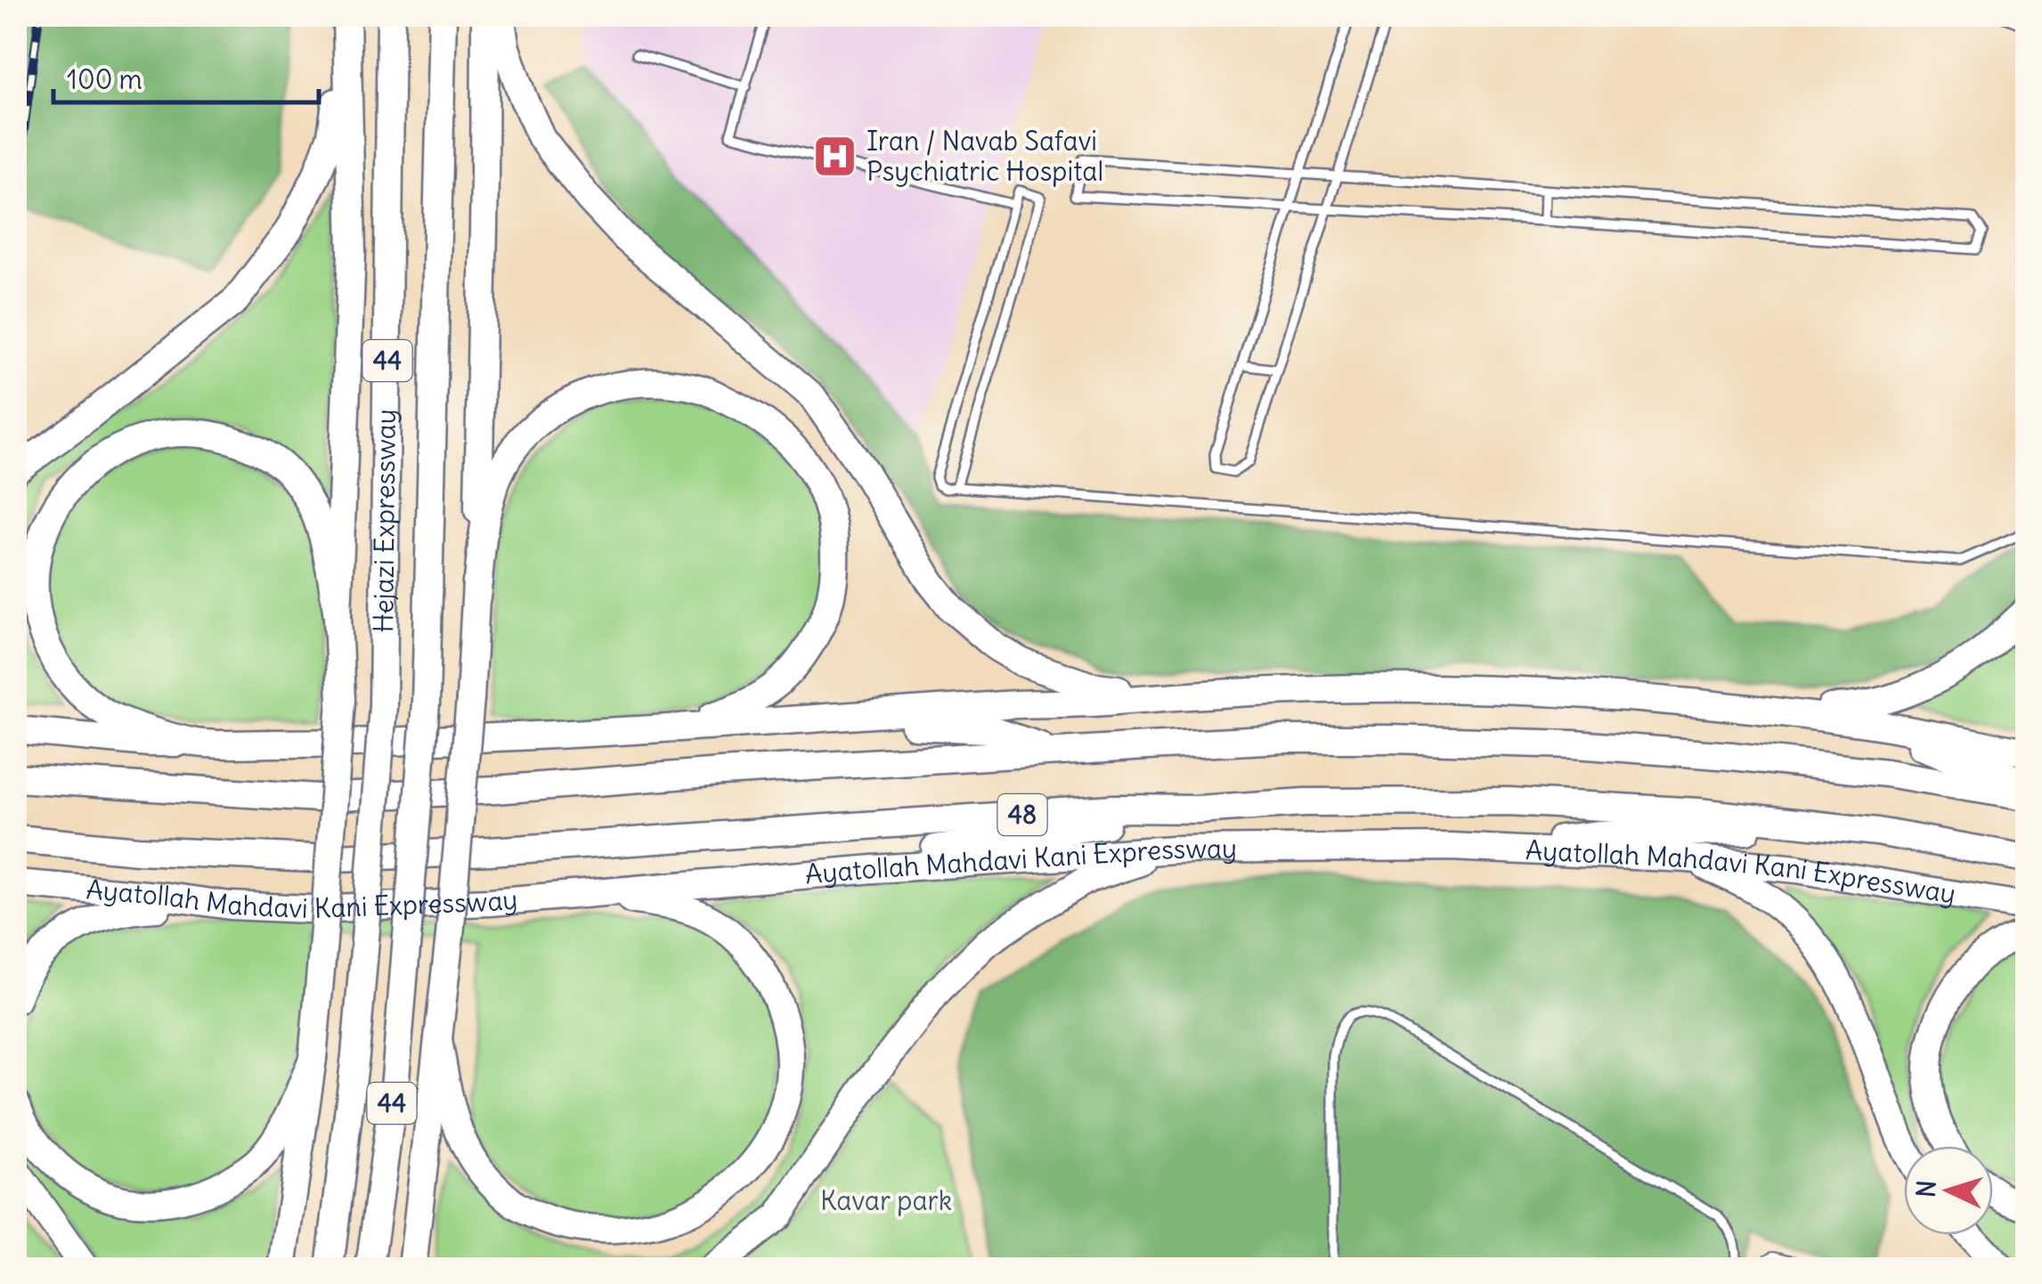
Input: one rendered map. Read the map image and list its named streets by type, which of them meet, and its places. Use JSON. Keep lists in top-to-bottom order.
{
  "streets": {
    "main road": [
      "44",
      "Hejazi Expressway",
      "48",
      "Ayatollah Mahdavi Kani Expressway"
    ]
  },
  "parks": ["Kavar park"],
  "places": {
    "hospital": ["Iran / Navab Safavi Psychiatric Hospital"]
  },
  "scale_bar": "100 m",
  "north": "left"
}
